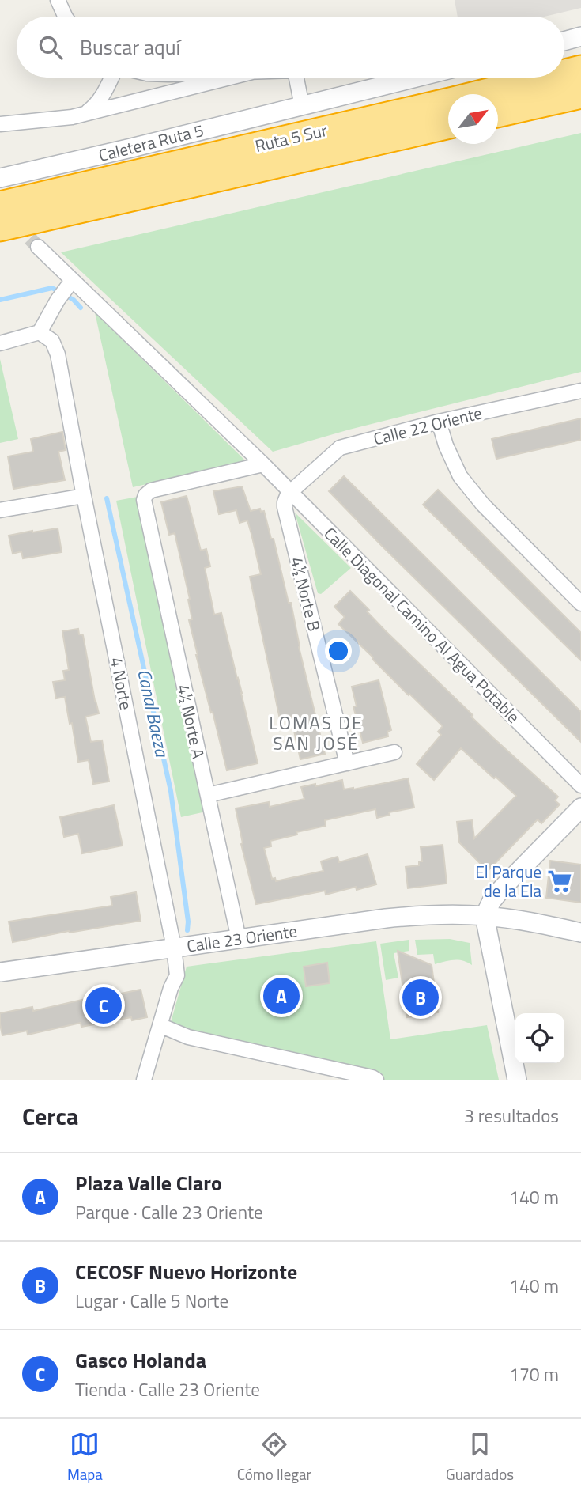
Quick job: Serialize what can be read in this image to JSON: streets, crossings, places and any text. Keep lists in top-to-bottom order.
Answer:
{
  "streets": {
    "highway": ["Ruta 5 Sur"],
    "street": [
      "Caletera Ruta 5",
      "Calle 22 Oriente",
      "4½ Norte B",
      "Calle Diagonal Camino Al Agua Potable",
      "4 Norte",
      "4½ Norte A",
      "Calle 23 Oriente"
    ]
  },
  "crossings": [
    ["Calle 22 Oriente", "4½ Norte B"],
    ["Calle 22 Oriente", "Calle Diagonal Camino Al Agua Potable"],
    ["4½ Norte B", "Calle Diagonal Camino Al Agua Potable"],
    ["Calle Diagonal Camino Al Agua Potable", "4½ Norte A"],
    ["4 Norte", "Calle 23 Oriente"],
    ["4½ Norte A", "Calle 23 Oriente"]
  ],
  "districts": ["LOMAS DE SAN JOSÉ"],
  "water": ["Canal Baeza"],
  "places": {
    "supermarket": ["El Parque de la Ela"]
  },
  "north": "top right",
  "page": {
    "search": "Buscar aquí",
    "pins": ["A", "B", "C"],
    "heading": ["Cerca", "3 resultados"],
    "list": [
      {
        "mark": "A",
        "name": "Plaza Valle Claro",
        "note": "Parque · Calle 23 Oriente",
        "value": "140 m"
      },
      {
        "mark": "B",
        "name": "CECOSF Nuevo Horizonte",
        "note": "Lugar · Calle 5 Norte",
        "value": "140 m"
      },
      {
        "mark": "C",
        "name": "Gasco Holanda",
        "note": "Tienda · Calle 23 Oriente",
        "value": "170 m"
      }
    ],
    "nav": ["Mapa", "Cómo llegar", "Guardados"]
  }
}
